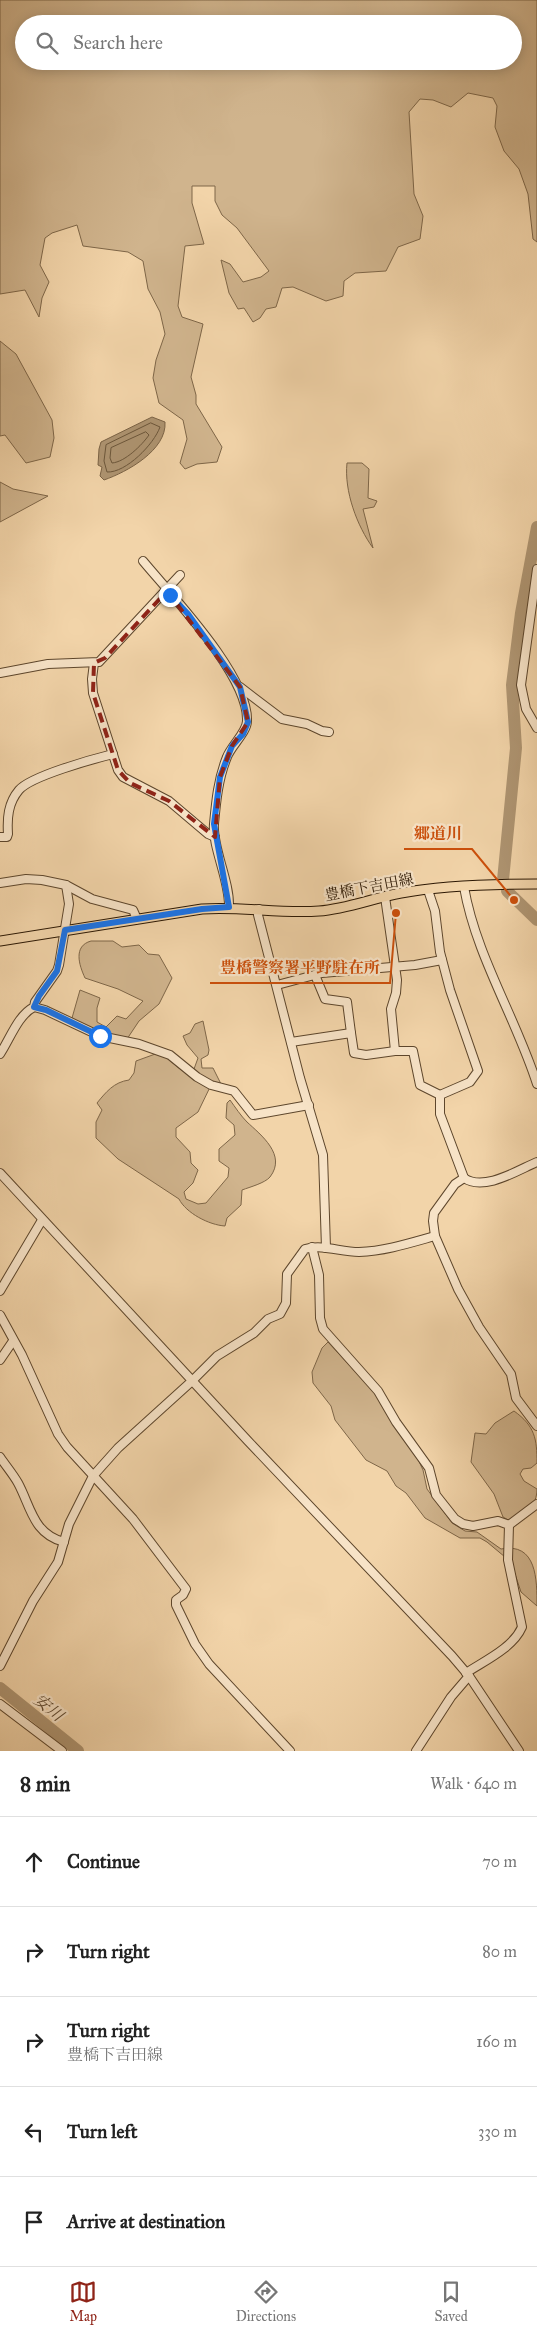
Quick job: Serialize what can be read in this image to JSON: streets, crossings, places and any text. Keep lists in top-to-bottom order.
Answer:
{
  "streets": {
    "main road": ["豊橋下吉田線"]
  },
  "water": ["安川"],
  "places": ["郷道川", "豊橋警察署平野駐在所"],
  "page": {
    "search": "Search here",
    "heading": ["8 min", "Walk · 640 m"],
    "list": [
      ["Continue", "70 m"],
      ["Turn right", "80 m"],
      ["Turn right", "豊橋下吉田線", "160 m"],
      ["Turn left", "330 m"],
      "Arrive at destination"
    ],
    "nav": ["Map", "Directions", "Saved"]
  }
}
